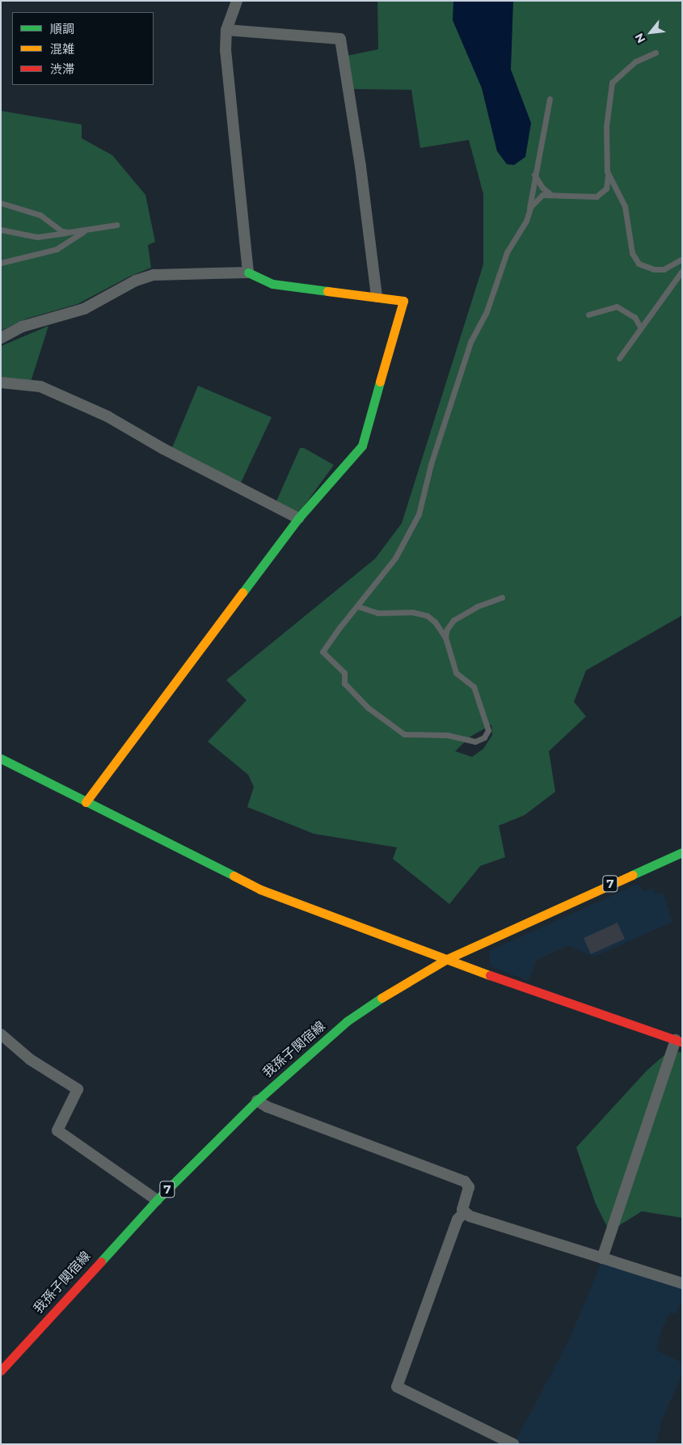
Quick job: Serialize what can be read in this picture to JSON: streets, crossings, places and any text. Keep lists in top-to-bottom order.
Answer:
{
  "streets": {
    "street": ["7", "我孫子関宿線"]
  },
  "legend": ["順調", "混雑", "渋滞"],
  "north": "bottom left"
}
